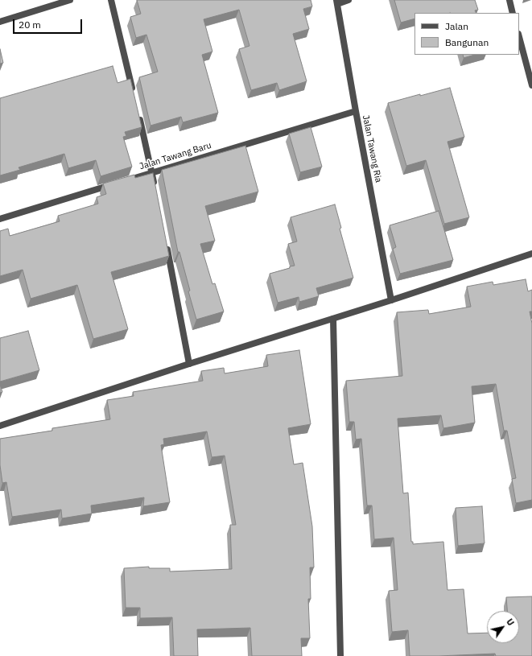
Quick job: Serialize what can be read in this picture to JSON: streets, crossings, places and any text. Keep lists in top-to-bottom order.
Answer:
{
  "streets": {
    "street": ["Jalan Tawang Ria", "Jalan Tawang Baru"]
  },
  "crossings": [
    ["Jalan Tawang Ria", "Jalan Tawang Baru"]
  ],
  "legend": ["Jalan", "Bangunan"],
  "scale_bar": "20 m",
  "north": "top right"
}
